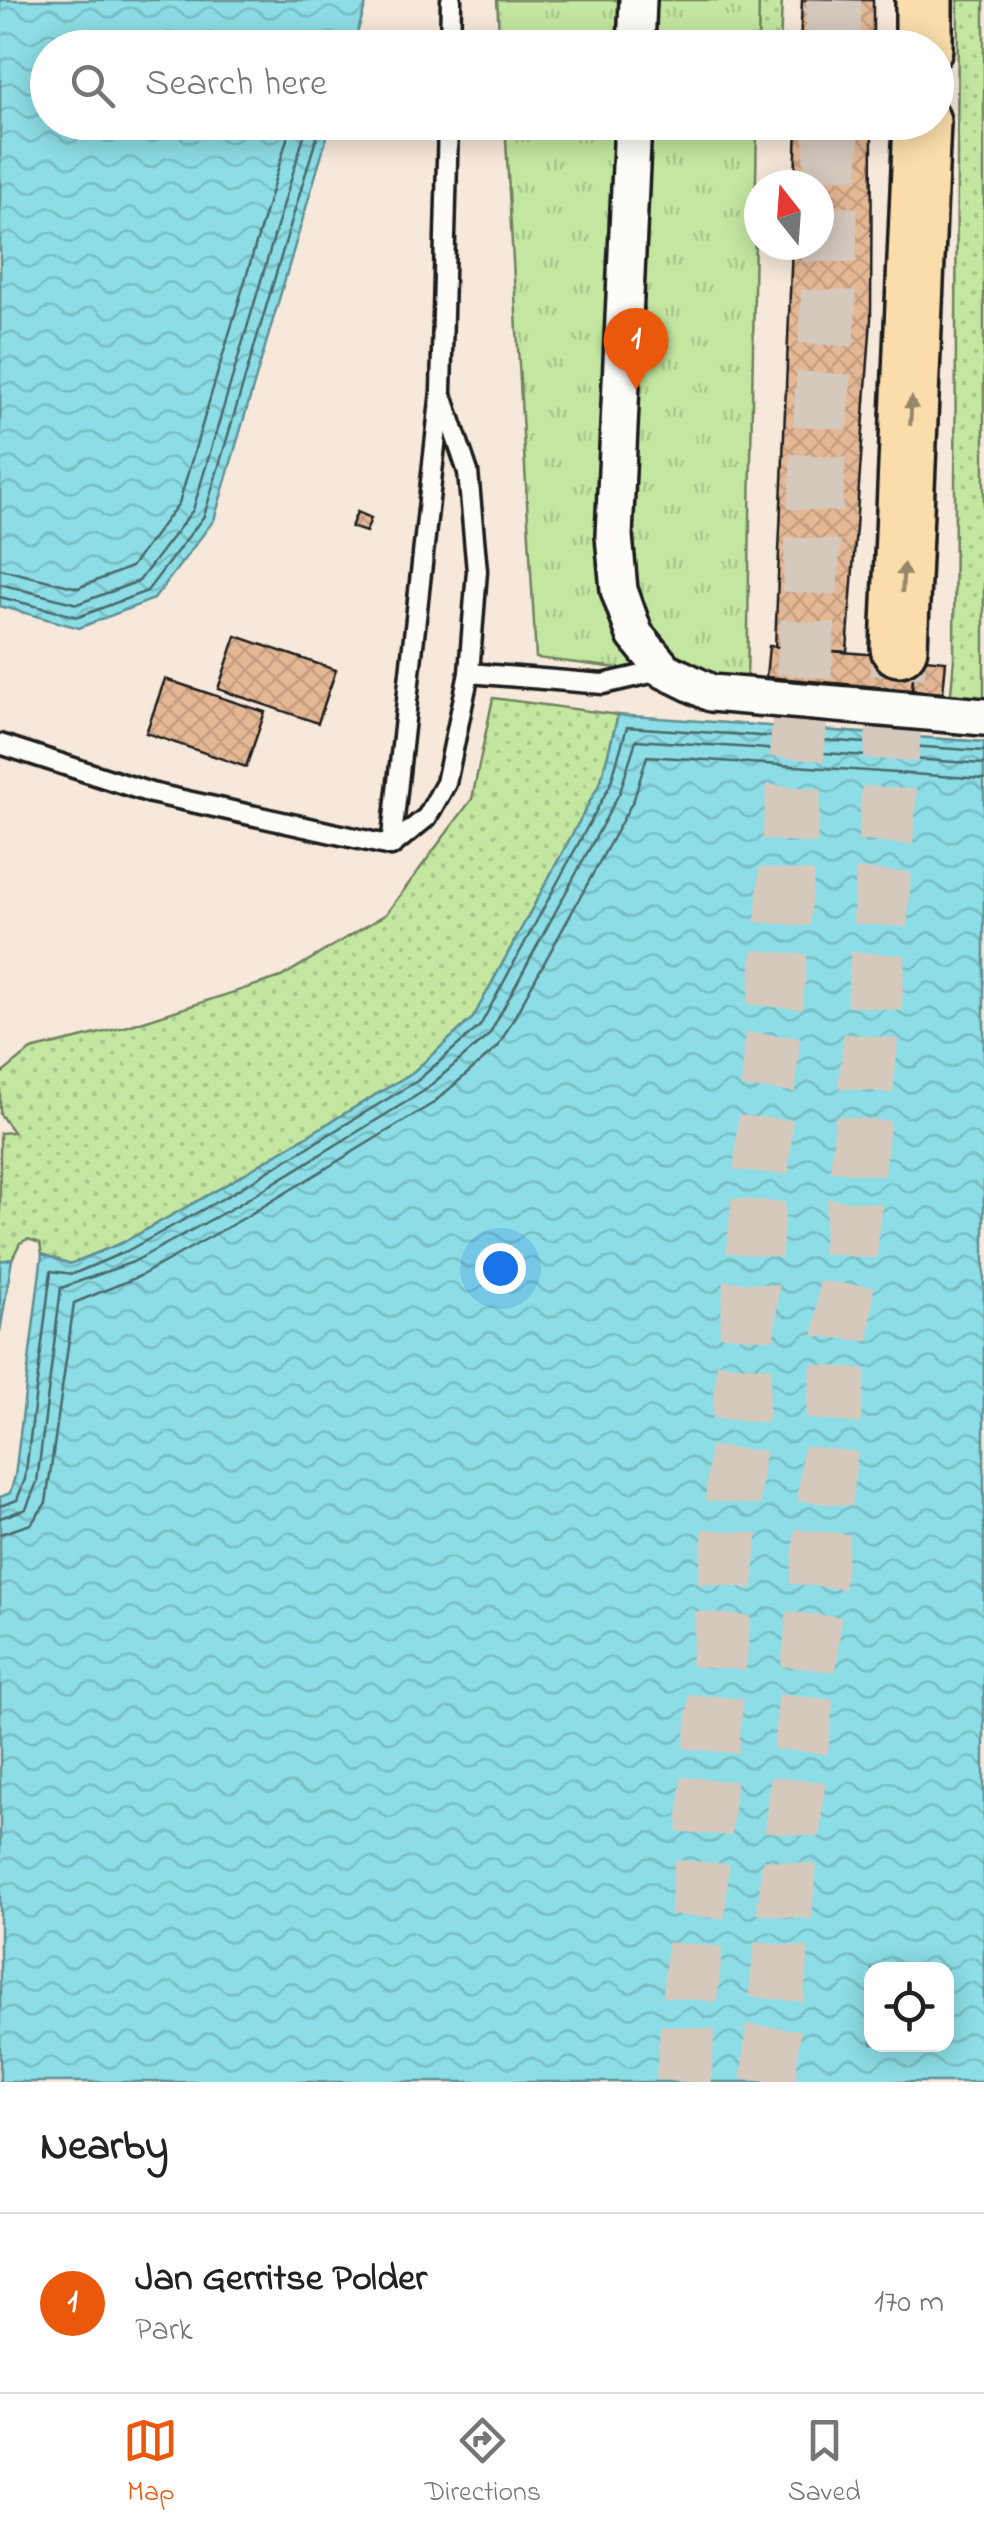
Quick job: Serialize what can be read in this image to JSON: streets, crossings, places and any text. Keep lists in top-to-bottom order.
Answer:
{
  "north": "top",
  "page": {
    "search": "Search here",
    "pins": "1",
    "heading": "Nearby",
    "list": [
      {
        "mark": "1",
        "name": "Jan Gerritse Polder",
        "note": "Park",
        "value": "170 m"
      }
    ],
    "nav": ["Map", "Directions", "Saved"]
  }
}
